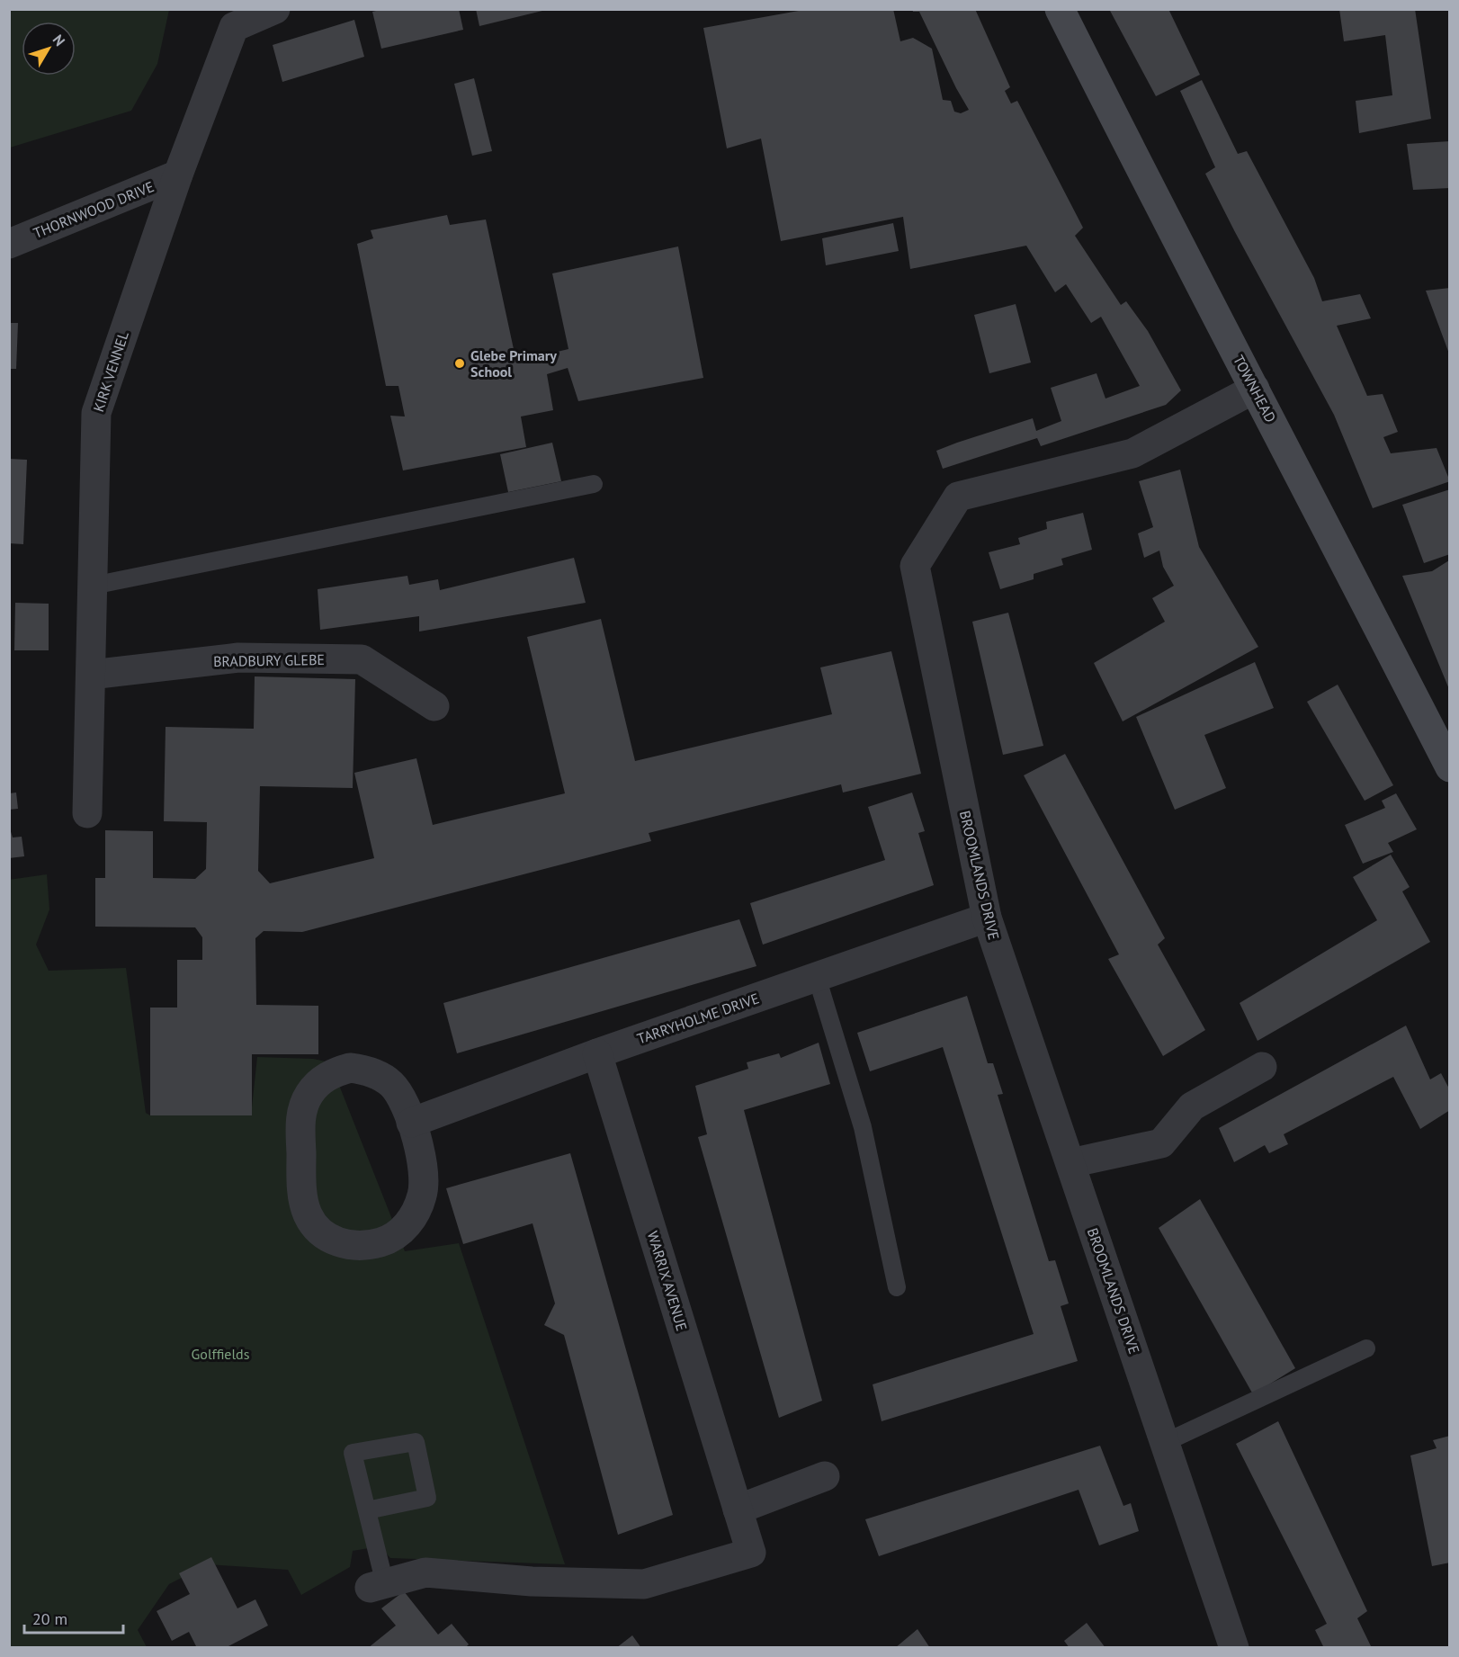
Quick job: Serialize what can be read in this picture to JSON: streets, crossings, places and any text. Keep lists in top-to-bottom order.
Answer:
{
  "streets": {
    "main road": ["TOWNHEAD"],
    "street": [
      "THORNWOOD DRIVE",
      "KIRK VENNEL",
      "BRADBURY GLEBE",
      "BROOMLANDS DRIVE",
      "TARRYHOLME DRIVE",
      "WARRIX AVENUE"
    ]
  },
  "crossings": [
    ["THORNWOOD DRIVE", "KIRK VENNEL"],
    ["KIRK VENNEL", "BRADBURY GLEBE"],
    ["TOWNHEAD", "BROOMLANDS DRIVE"],
    ["BROOMLANDS DRIVE", "TARRYHOLME DRIVE"],
    ["TARRYHOLME DRIVE", "WARRIX AVENUE"]
  ],
  "parks": ["Golffields"],
  "places": ["Glebe Primary School"],
  "scale_bar": "20 m",
  "north": "top right"
}
